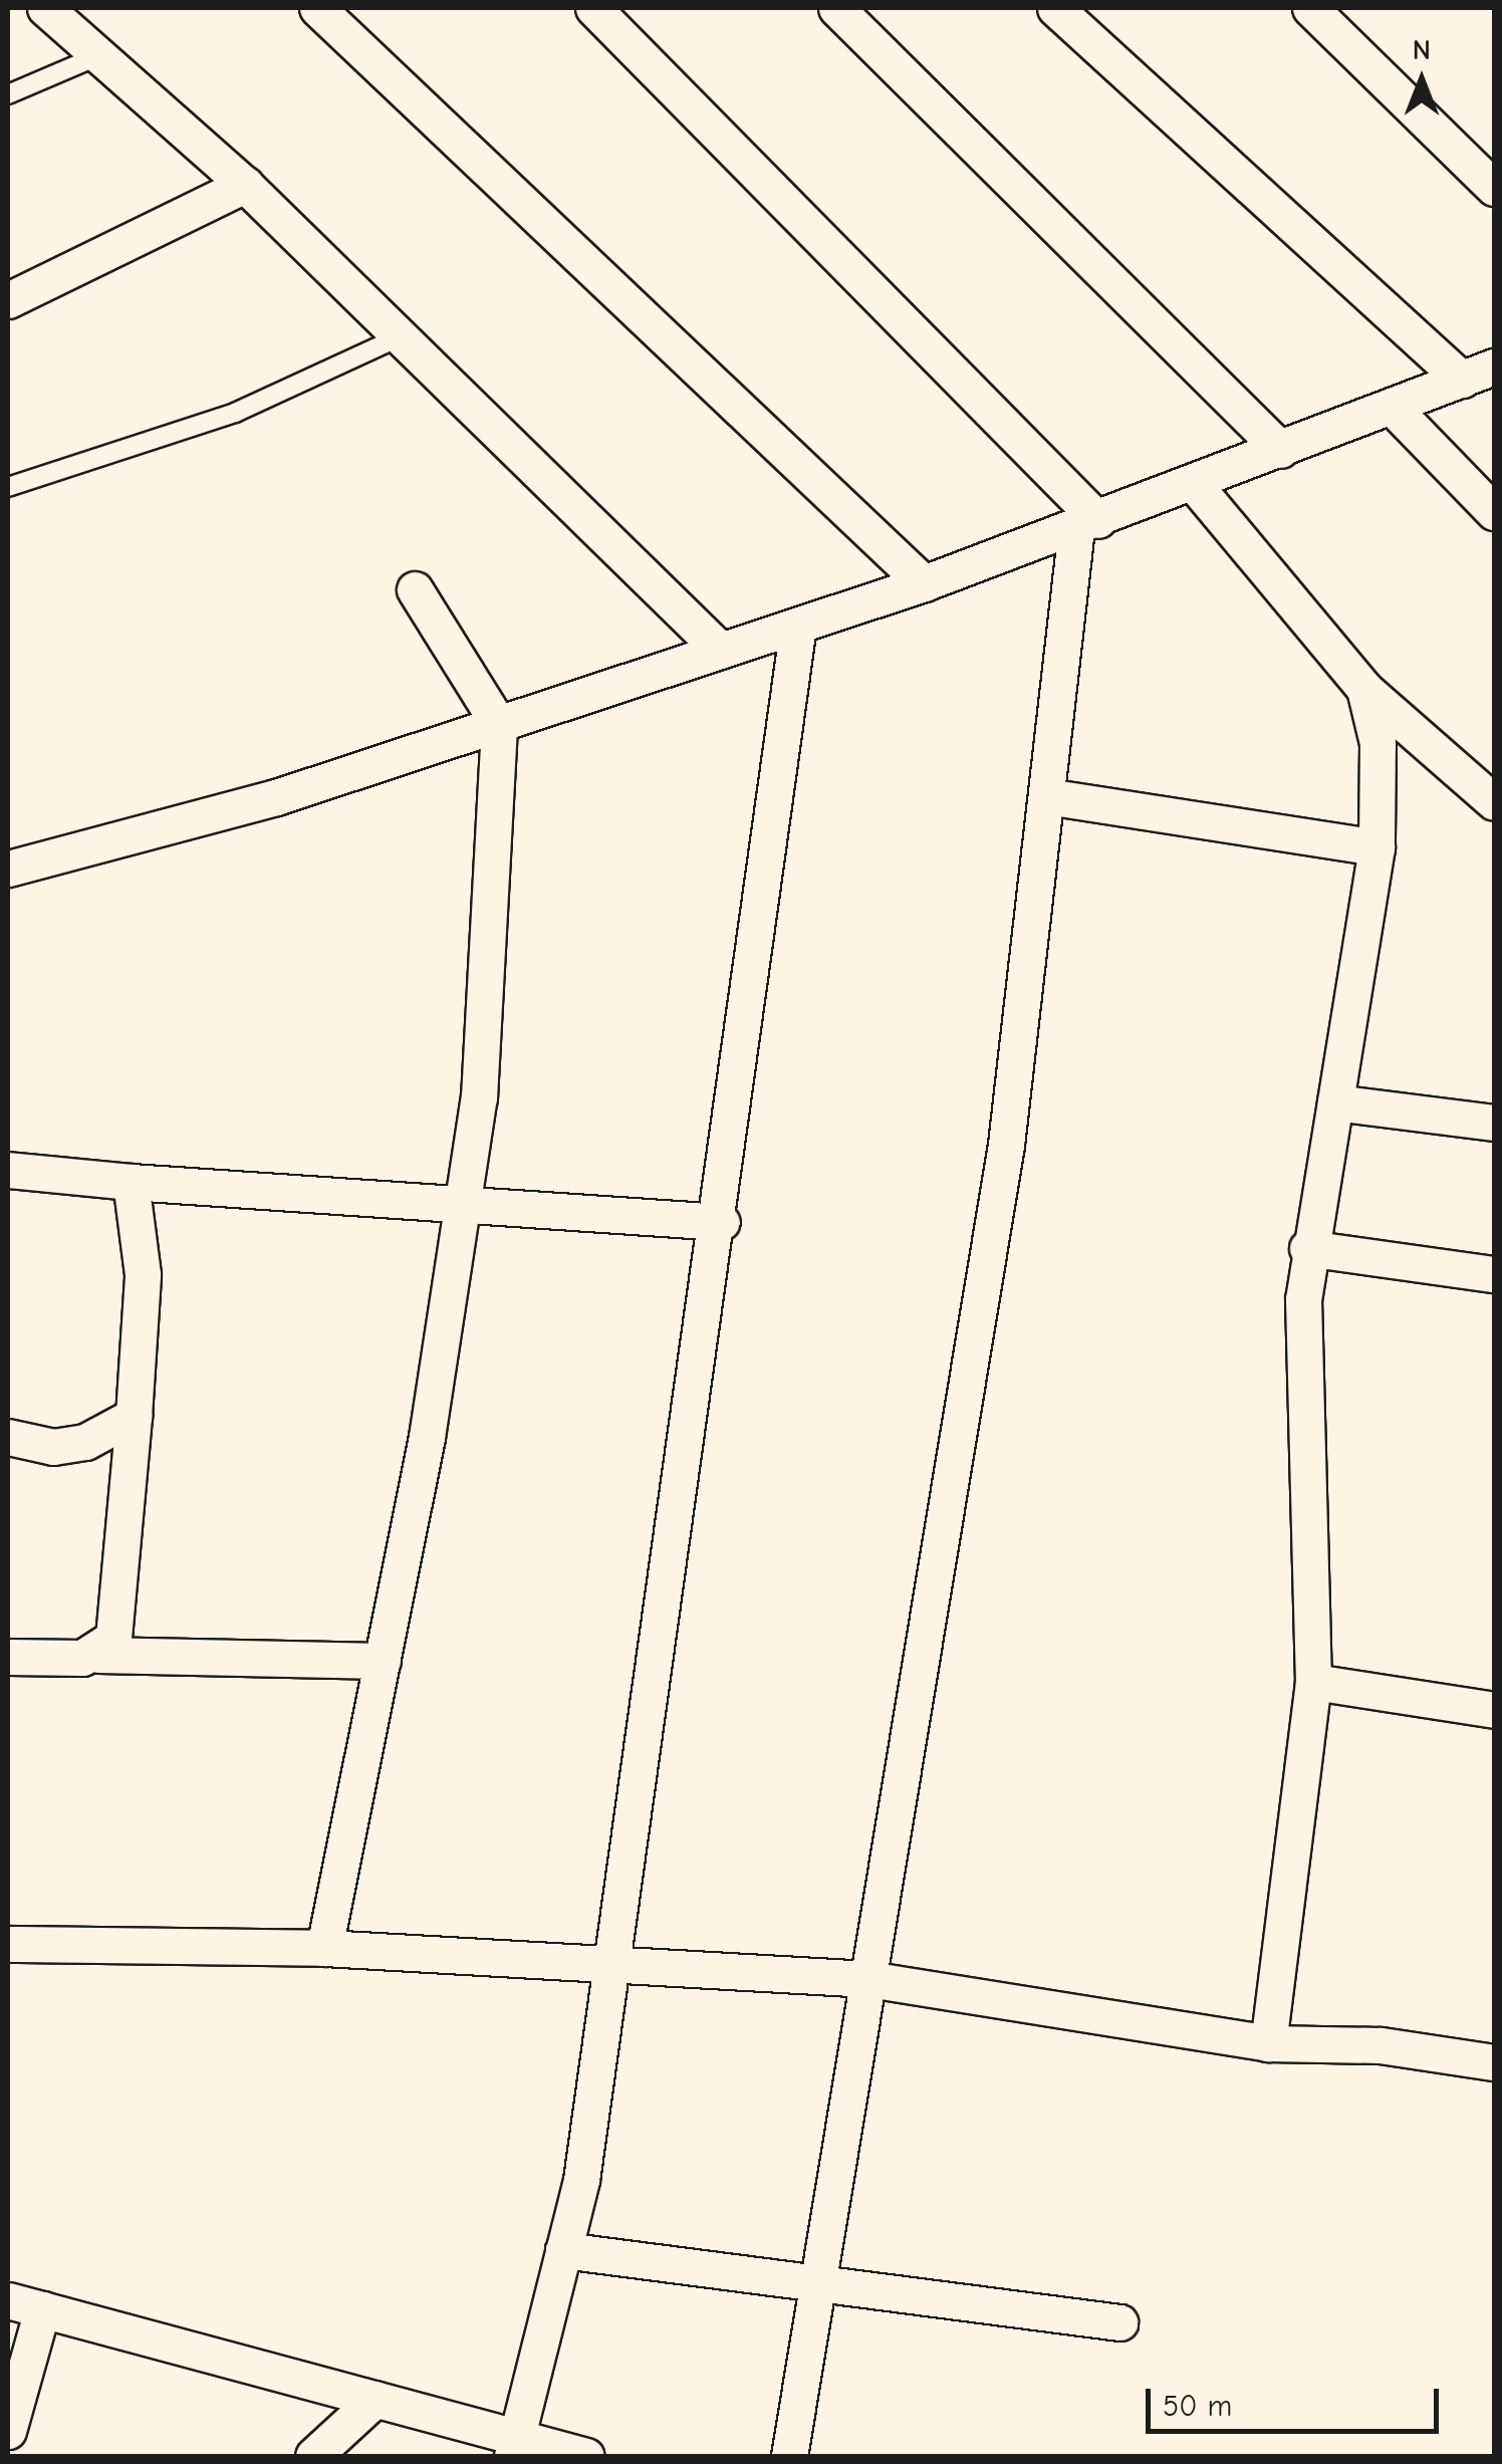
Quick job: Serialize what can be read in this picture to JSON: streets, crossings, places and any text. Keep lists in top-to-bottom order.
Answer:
{
  "scale_bar": "50 m",
  "north": "top"
}
